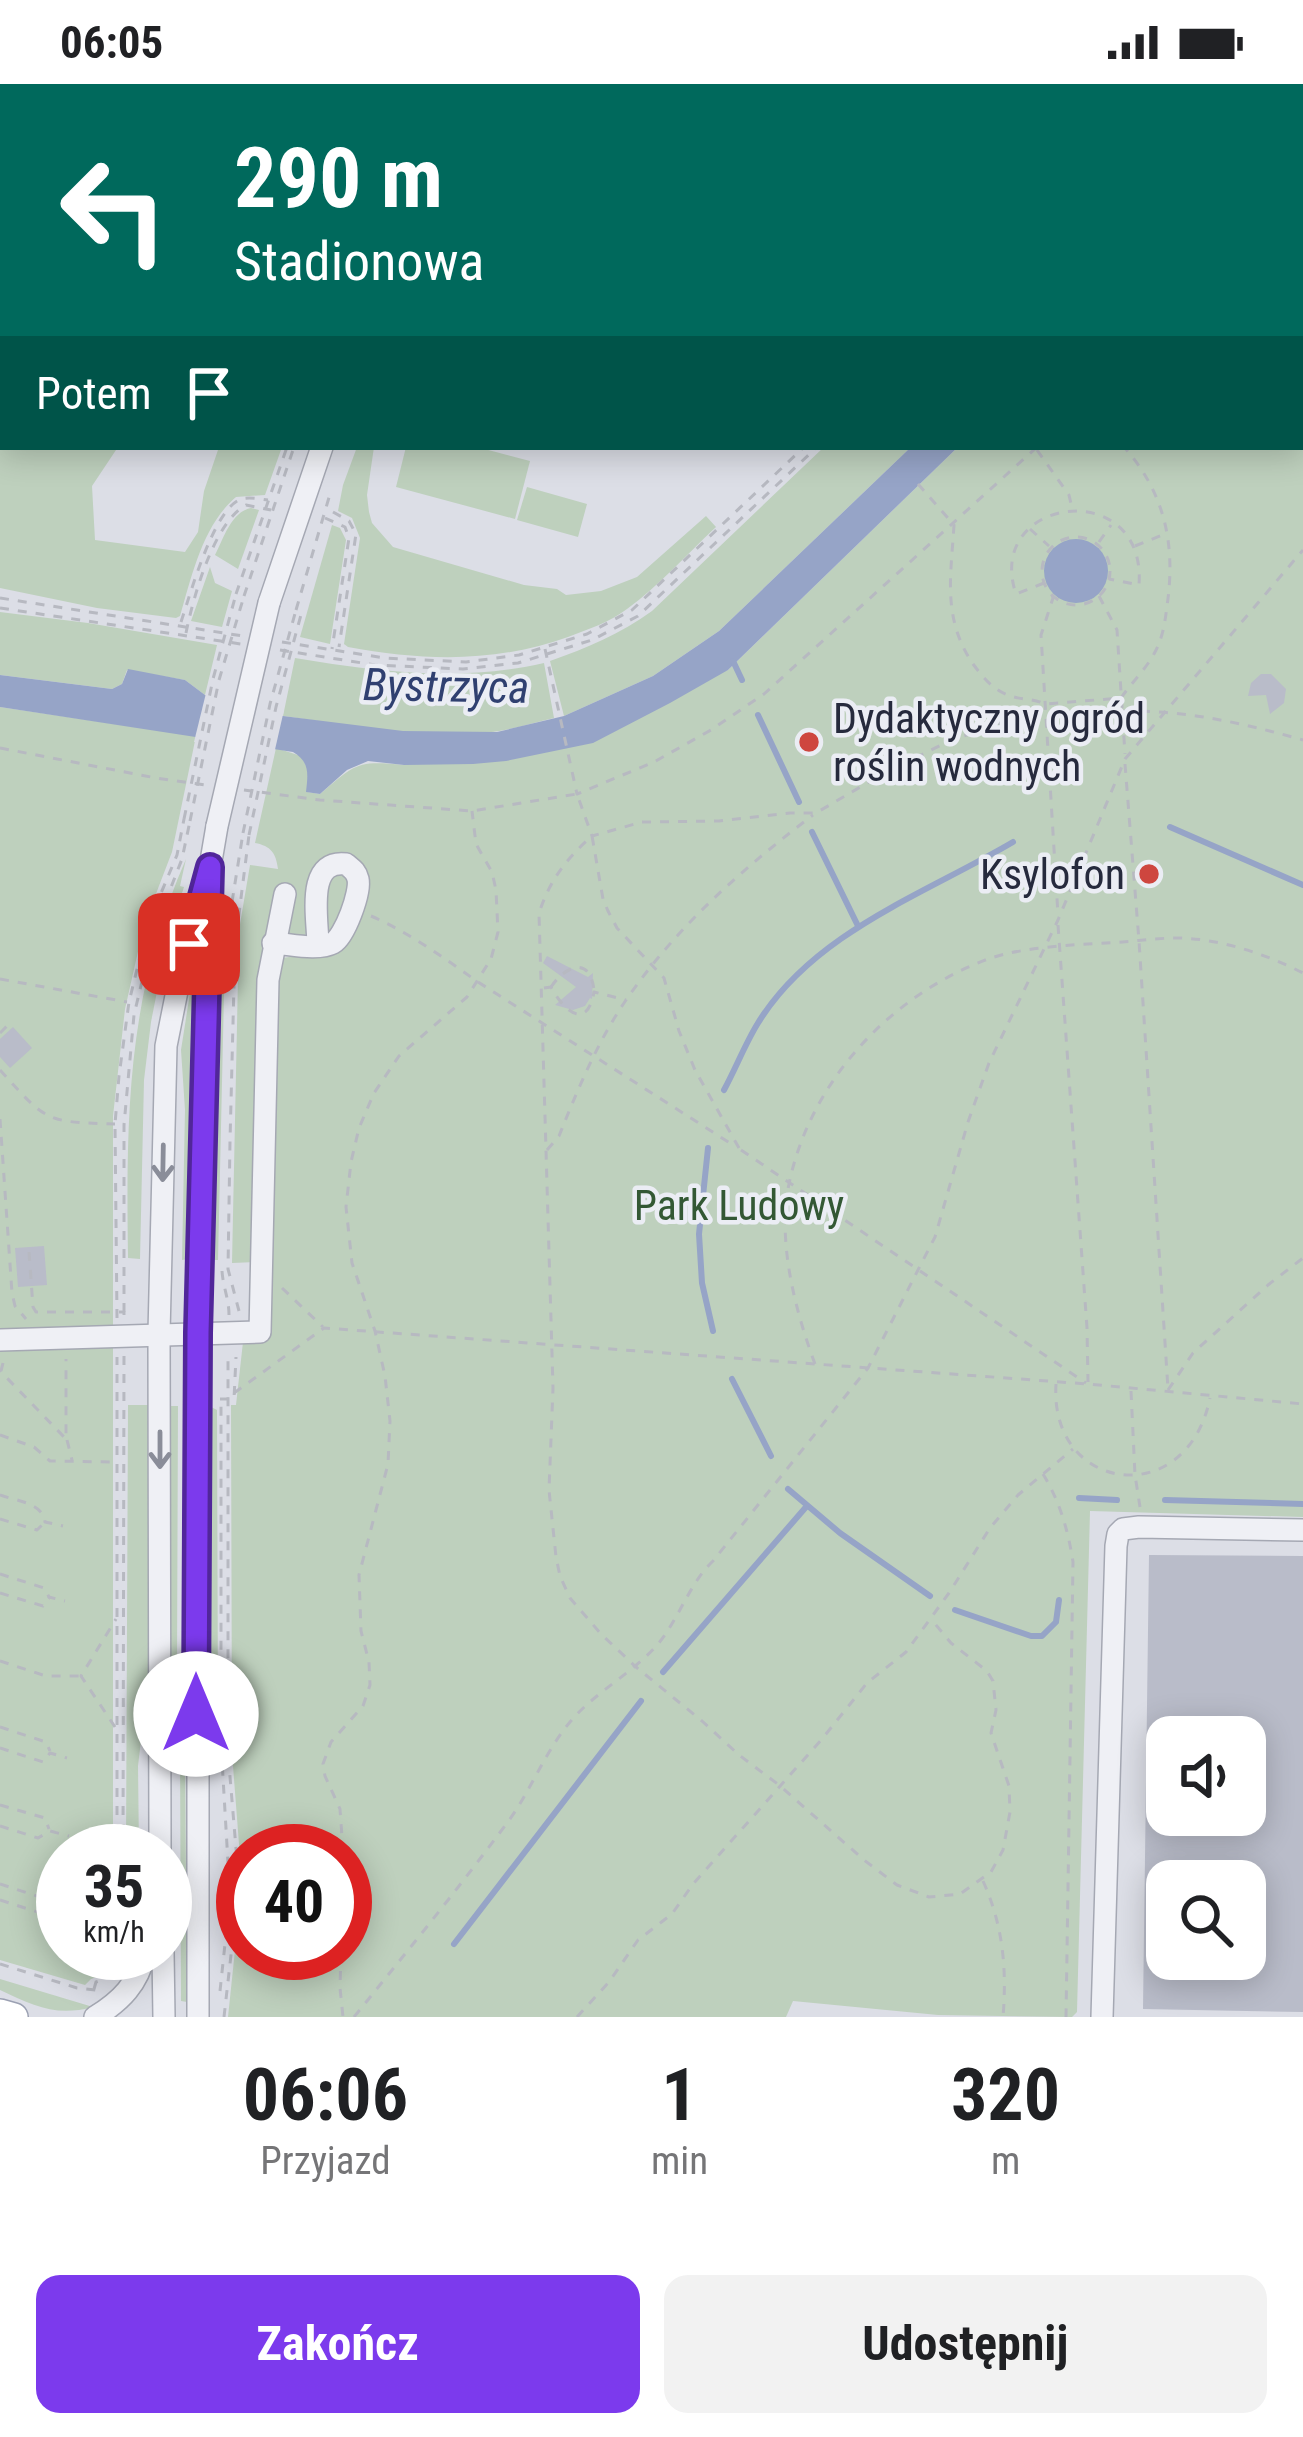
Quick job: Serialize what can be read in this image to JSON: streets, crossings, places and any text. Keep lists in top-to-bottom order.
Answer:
{
  "water": ["Bystrzyca"],
  "parks": ["Park Ludowy"],
  "places": ["Dydaktyczny ogród roślin wodnych", "Ksylofon"],
  "page": {
    "status": "06:05",
    "turn": ["290 m", "Stadionowa"],
    "then": "Potem",
    "speed": "35 km/h",
    "limit": "40",
    "eta": [
      "06:06",
      "Przyjazd",
      "1",
      "min",
      "320",
      "m"
    ],
    "buttons": ["Zakończ", "Udostępnij"]
  }
}
